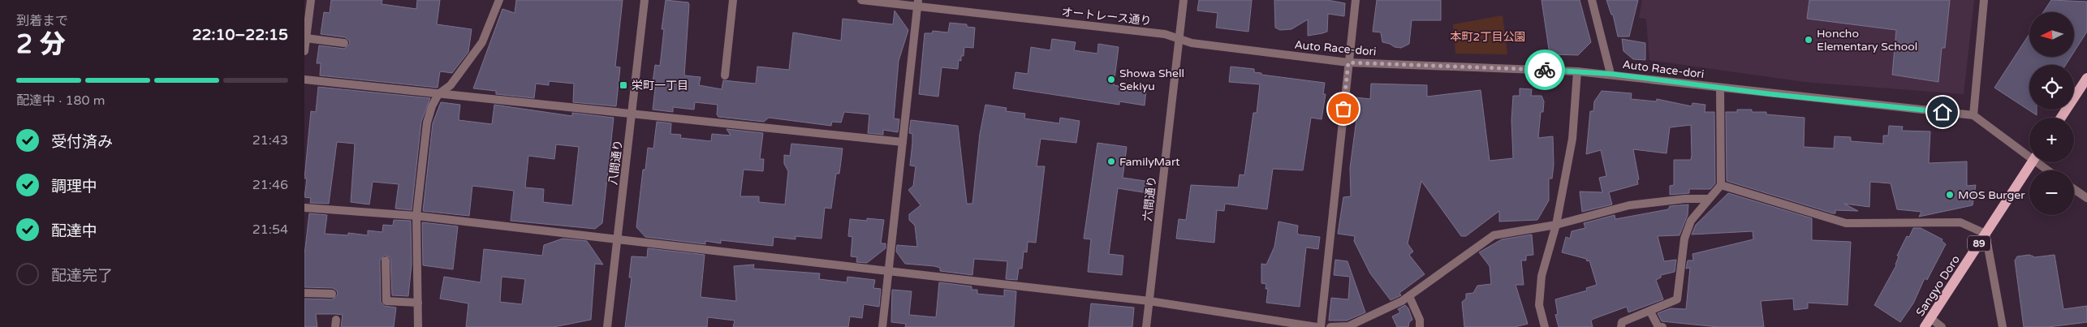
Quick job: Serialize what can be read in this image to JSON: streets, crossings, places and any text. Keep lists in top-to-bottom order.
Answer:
{
  "streets": {
    "main road": ["89", "Sangyo Doro"],
    "street": [
      "オートレース通り",
      "Auto Race-dori",
      "八間通り",
      "六間通り"
    ]
  },
  "crossings": [
    ["オートレース通り", "Auto Race-dori"],
    ["オートレース通り", "六間通り"],
    ["Auto Race-dori", "六間通り"]
  ],
  "parks": ["本町2丁目公園"],
  "places": {
    "other": [
      "Honcho Elementary School",
      "Showa Shell Sekiyu",
      "FamilyMart",
      "MOS Burger"
    ],
    "transit": ["栄町一丁目"]
  },
  "north": "left",
  "page": {
    "heading": ["2 分", "到着まで", "22:10–22:15"],
    "map_buttons": ["+", "−"],
    "bar": "配達中 · 180 m",
    "list": [
      ["受付済み", "21:43"],
      ["調理中", "21:46"],
      ["配達中", "21:54"],
      "配達完了"
    ]
  }
}
